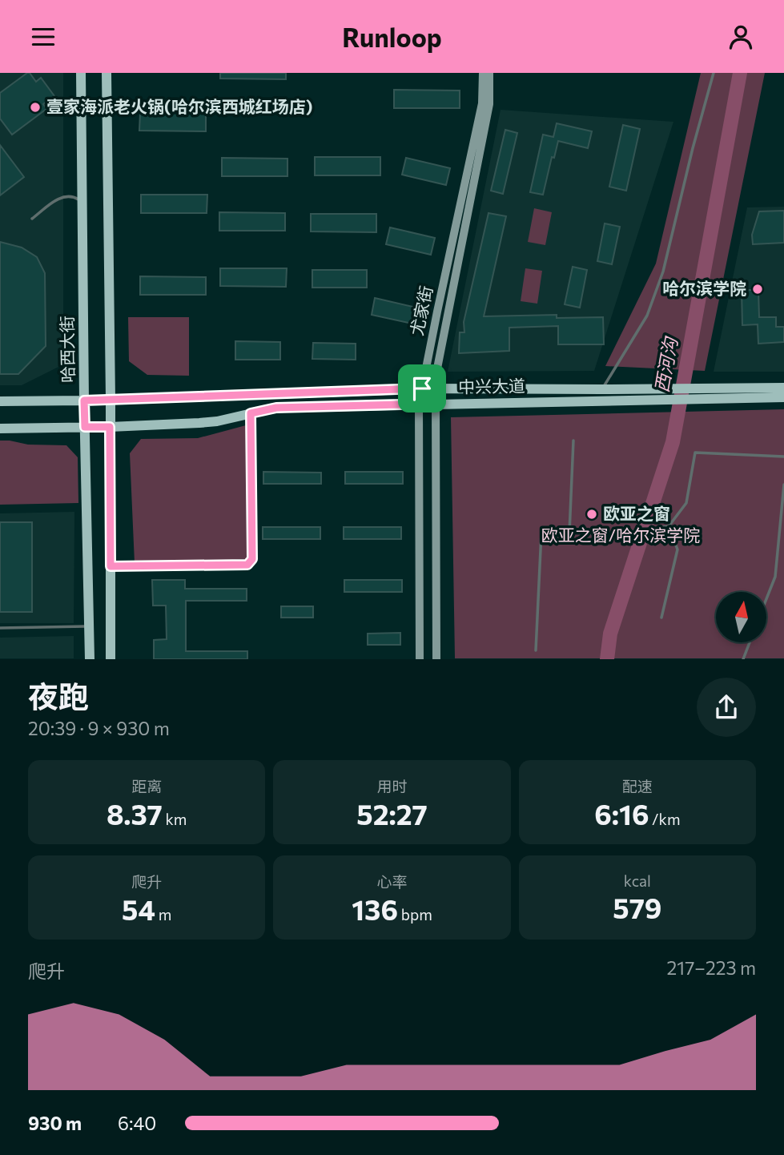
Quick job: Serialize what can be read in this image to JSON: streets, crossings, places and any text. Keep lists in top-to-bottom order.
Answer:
{
  "streets": {
    "main road": ["尤家街", "哈西大街", "中兴大道"]
  },
  "crossings": [
    ["尤家街", "中兴大道"],
    ["哈西大街", "中兴大道"]
  ],
  "water": ["西河沟"],
  "parks": ["欧亚之窗/哈尔滨学院"],
  "places": ["壹家海派老火锅(哈尔滨西城红场店)", "哈尔滨学院", "欧亚之窗"],
  "north": "top",
  "page": {
    "header": "Runloop",
    "heading": ["夜跑", "20:39 · 9 × 930 m"],
    "stats": [
      ["距离", "8.37 km"],
      ["用时", "52:27"],
      ["配速", "6:16 /km"],
      ["爬升", "54 m"],
      ["心率", "136 bpm"],
      ["kcal", "579"]
    ],
    "chart": ["爬升", "217–223 m"],
    "list": [
      {
        "name": "930 m",
        "note": "6:40"
      }
    ]
  }
}
